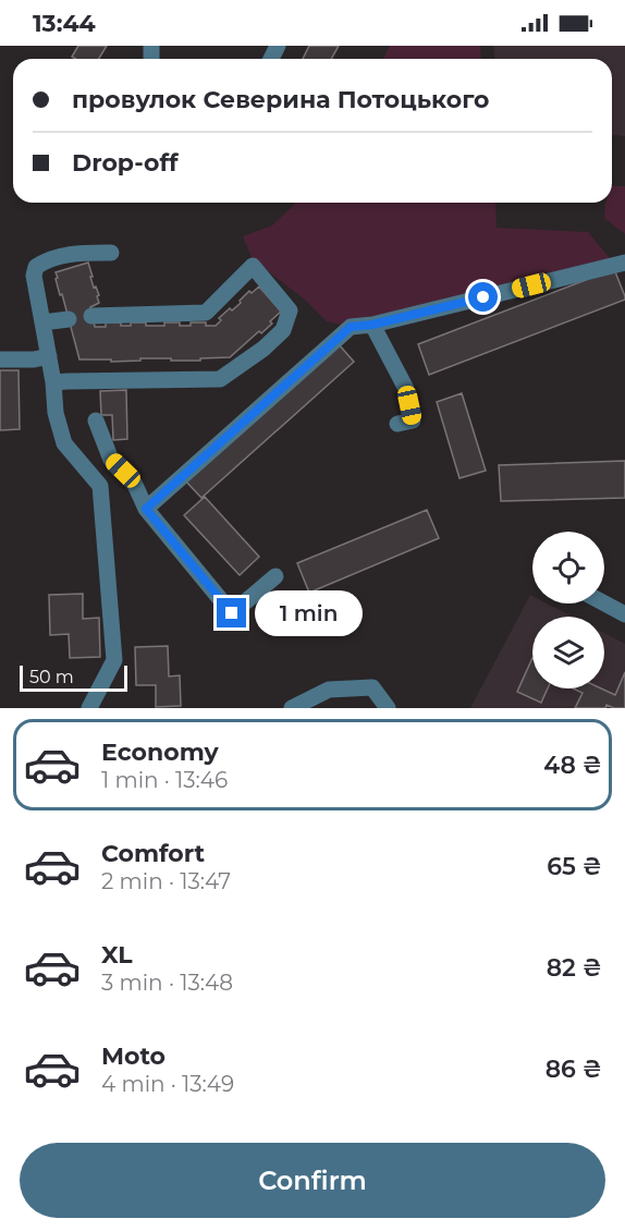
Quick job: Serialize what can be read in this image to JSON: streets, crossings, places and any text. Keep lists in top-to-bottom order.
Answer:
{
  "scale_bar": "50 m",
  "page": {
    "status": "13:44",
    "banner": ["провулок Северина Потоцького", "Drop-off"],
    "bubble": "1 min",
    "scale": "50 m",
    "list": [
      {
        "name": "Economy",
        "note": "1 min · 13:46",
        "value": "48 ₴"
      },
      {
        "name": "Comfort",
        "note": "2 min · 13:47",
        "value": "65 ₴"
      },
      {
        "name": "XL",
        "note": "3 min · 13:48",
        "value": "82 ₴"
      },
      {
        "name": "Moto",
        "note": "4 min · 13:49",
        "value": "86 ₴"
      }
    ],
    "buttons": "Confirm"
  }
}
